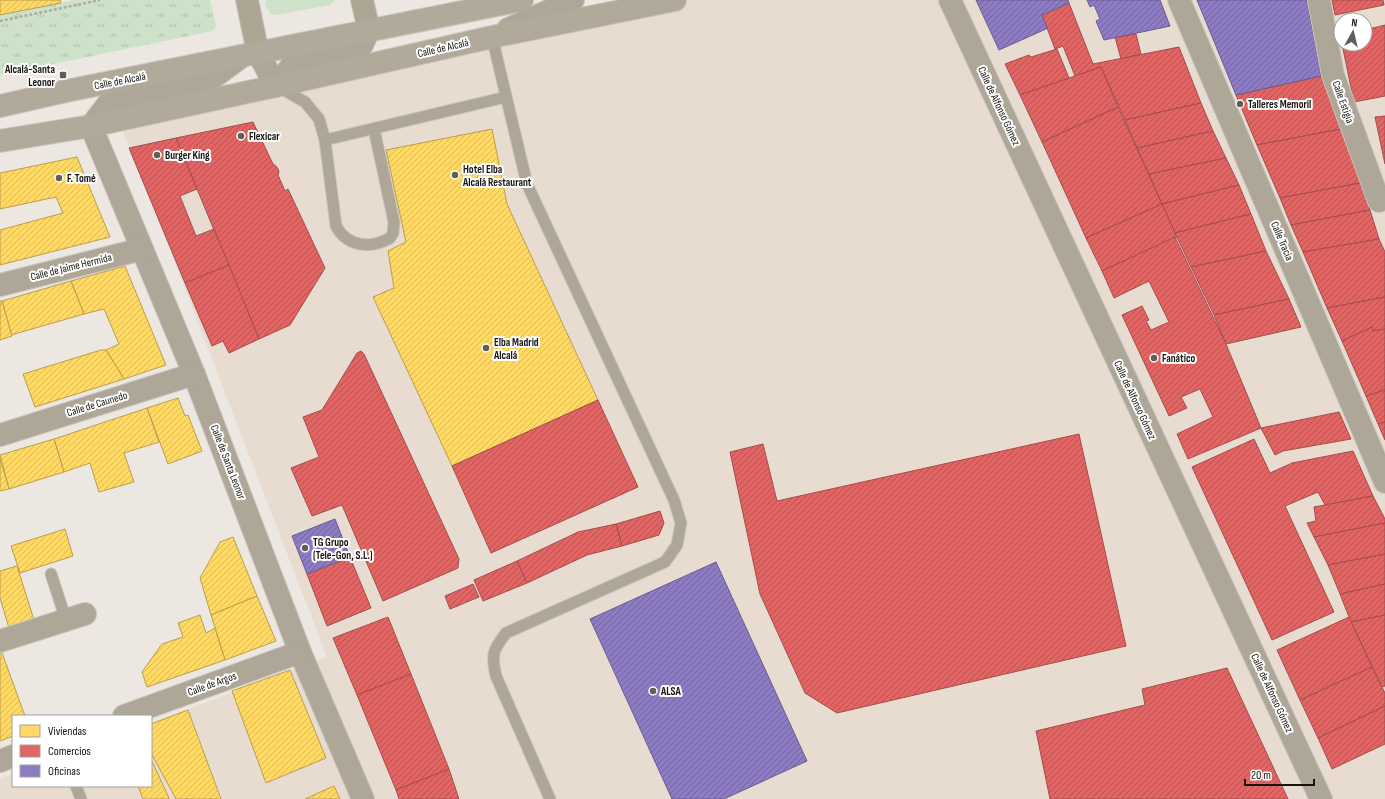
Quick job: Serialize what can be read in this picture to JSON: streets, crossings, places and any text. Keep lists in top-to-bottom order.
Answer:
{
  "streets": {
    "main road": ["Calle de Alcalá"],
    "street": [
      "Calle Estigia",
      "Calle de Alfonso Gómez",
      "Calle Tracia",
      "Calle de Jaime Hermida",
      "Calle de Caunedo",
      "Calle de Santa Leonor",
      "Calle de Argos"
    ]
  },
  "crossings": [
    ["Calle de Alcalá", "Calle de Santa Leonor"],
    ["Calle de Jaime Hermida", "Calle de Santa Leonor"],
    ["Calle de Caunedo", "Calle de Santa Leonor"],
    ["Calle de Santa Leonor", "Calle de Argos"]
  ],
  "places": {
    "transit": ["Alcalá-Santa Leonor"],
    "other": [
      "Talleres Memoril",
      "Flexicar",
      "Burger King",
      "Hotel Elba Alcalá Restaurant",
      "F. Tomé",
      "Elba Madrid Alcalá",
      "Fanático",
      "TG Grupo (Tele-Gon, S.L.)",
      "ALSA"
    ]
  },
  "legend": ["Viviendas", "Comercios", "Oficinas"],
  "scale_bar": "20 m",
  "north": "top"
}
